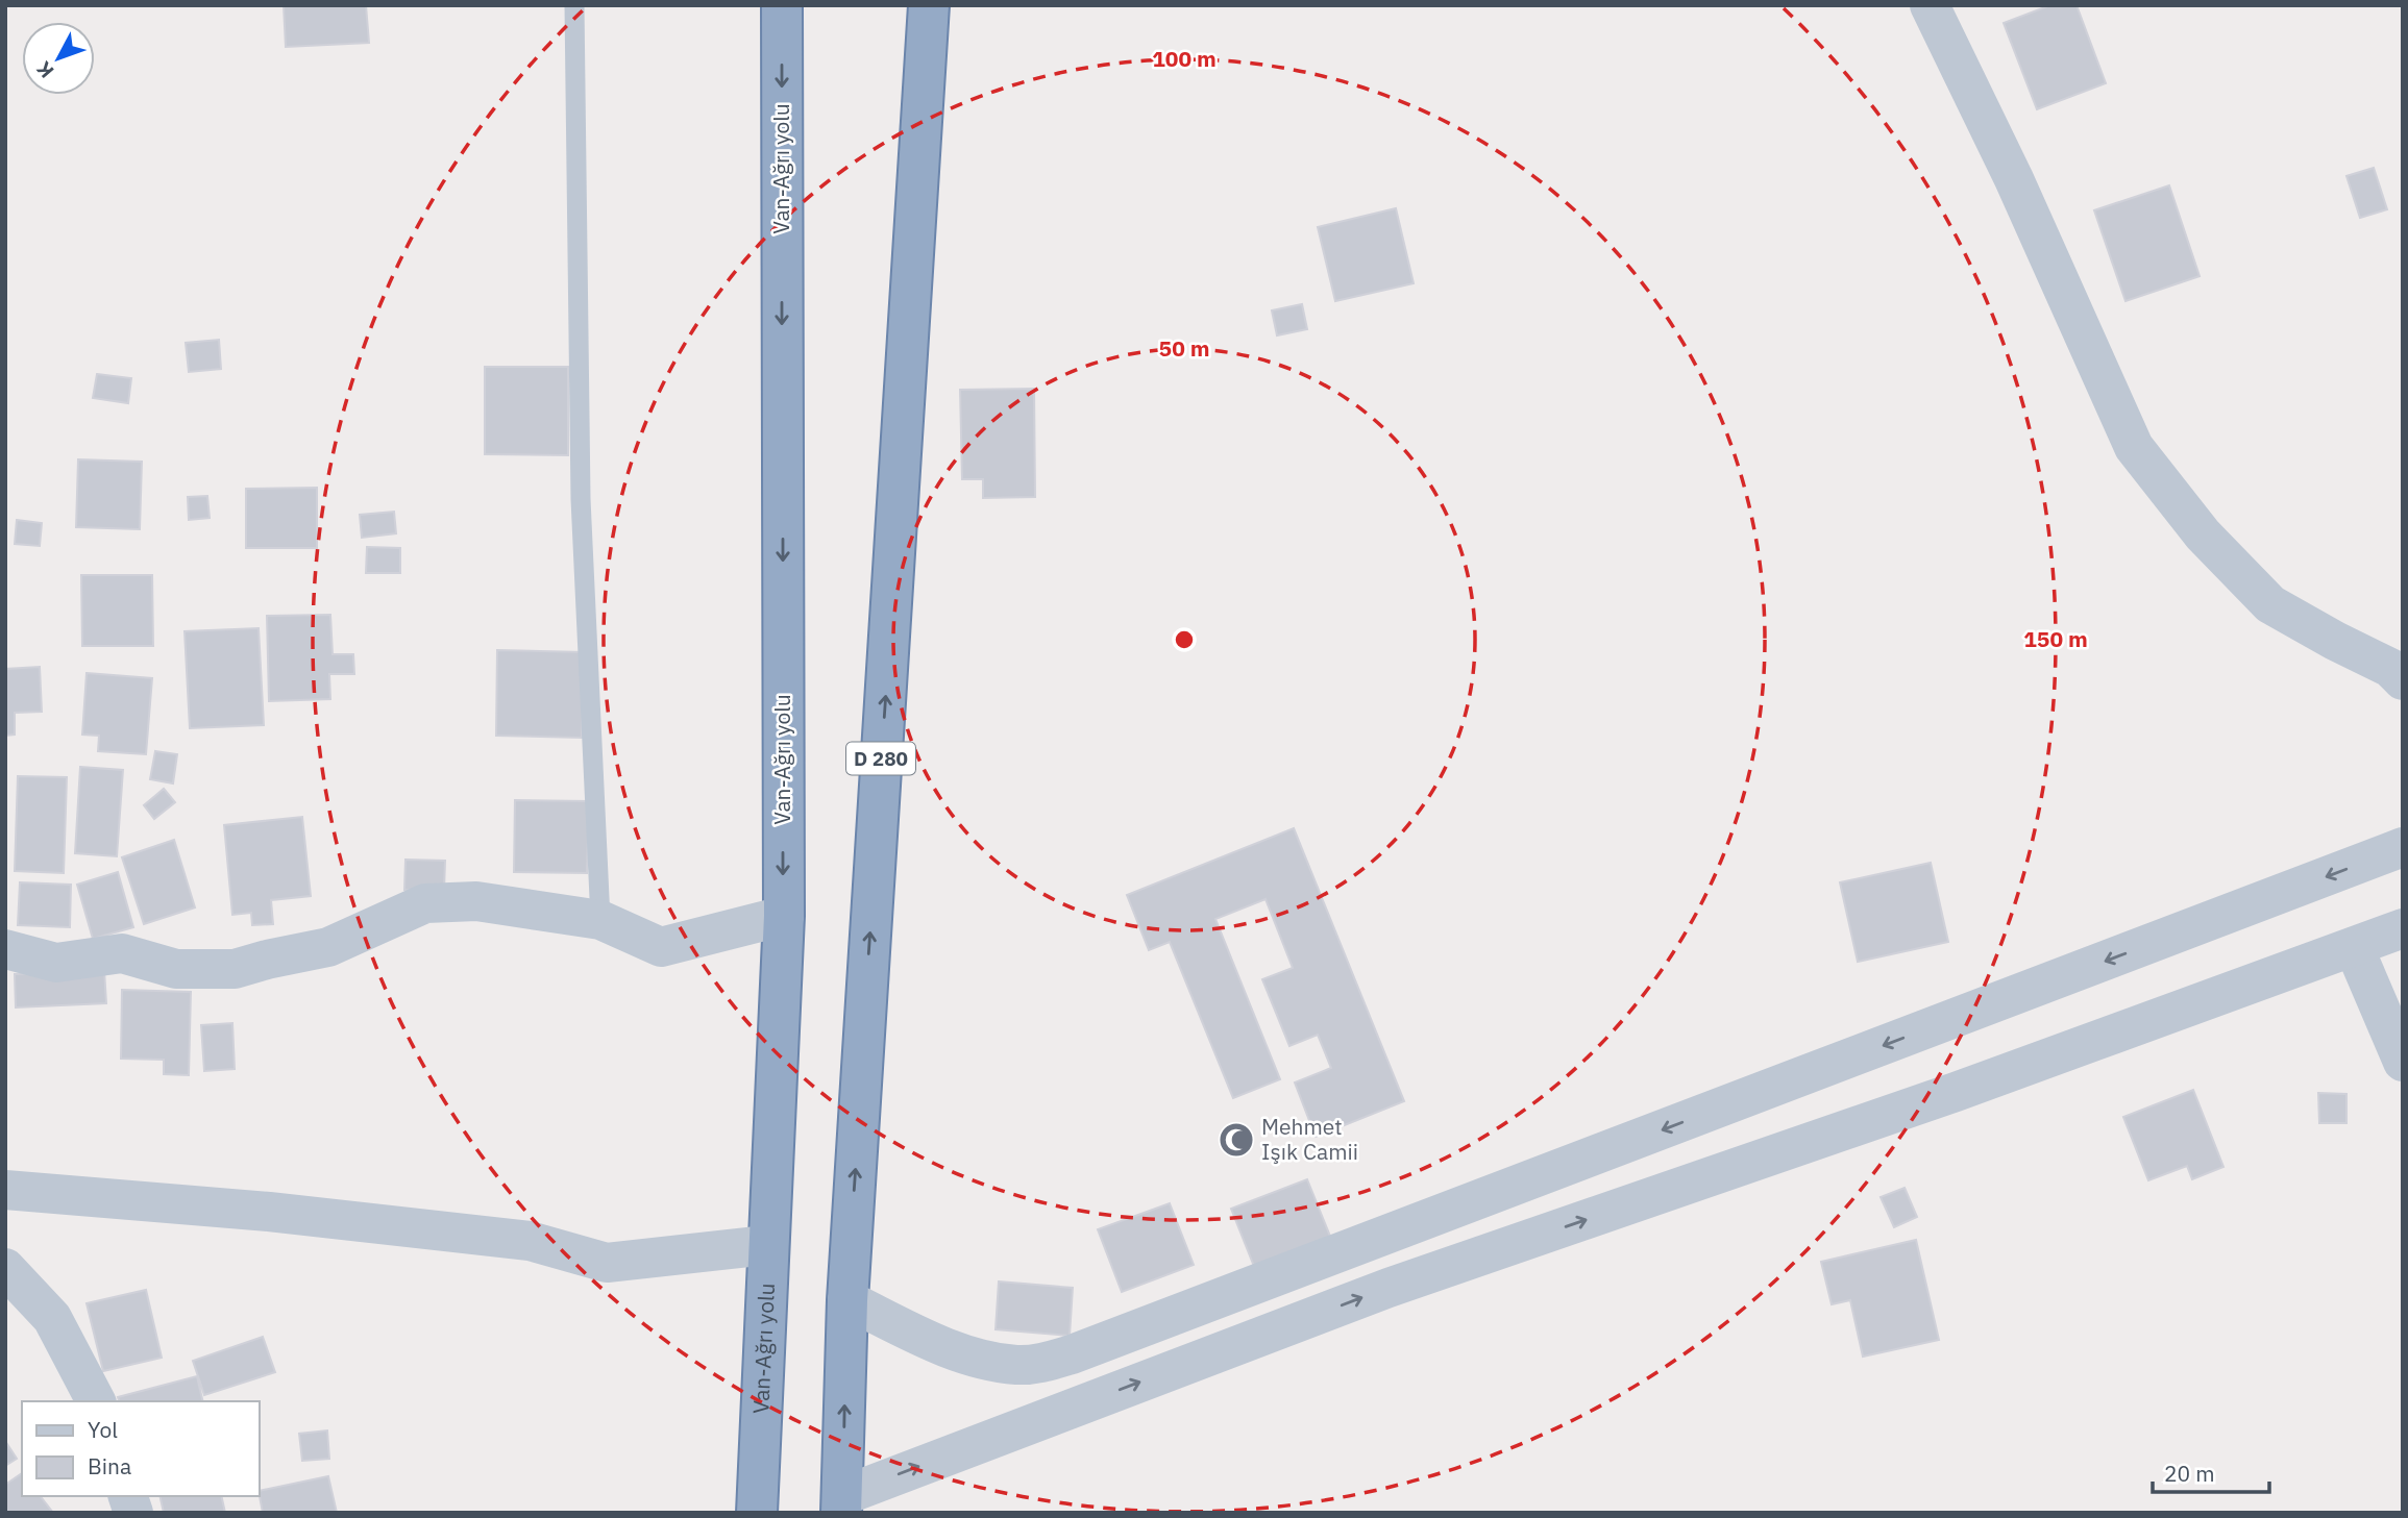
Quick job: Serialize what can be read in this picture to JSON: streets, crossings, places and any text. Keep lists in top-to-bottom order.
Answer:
{
  "streets": {
    "highway": ["Van-Ağrı yolu", "D 280"]
  },
  "places": {
    "mosque": ["Mehmet Işık Camii"]
  },
  "legend": ["Yol", "Bina"],
  "scale_bar": "20 m",
  "north": "bottom left",
  "rings": ["100 m", "50 m", "150 m"]
}
